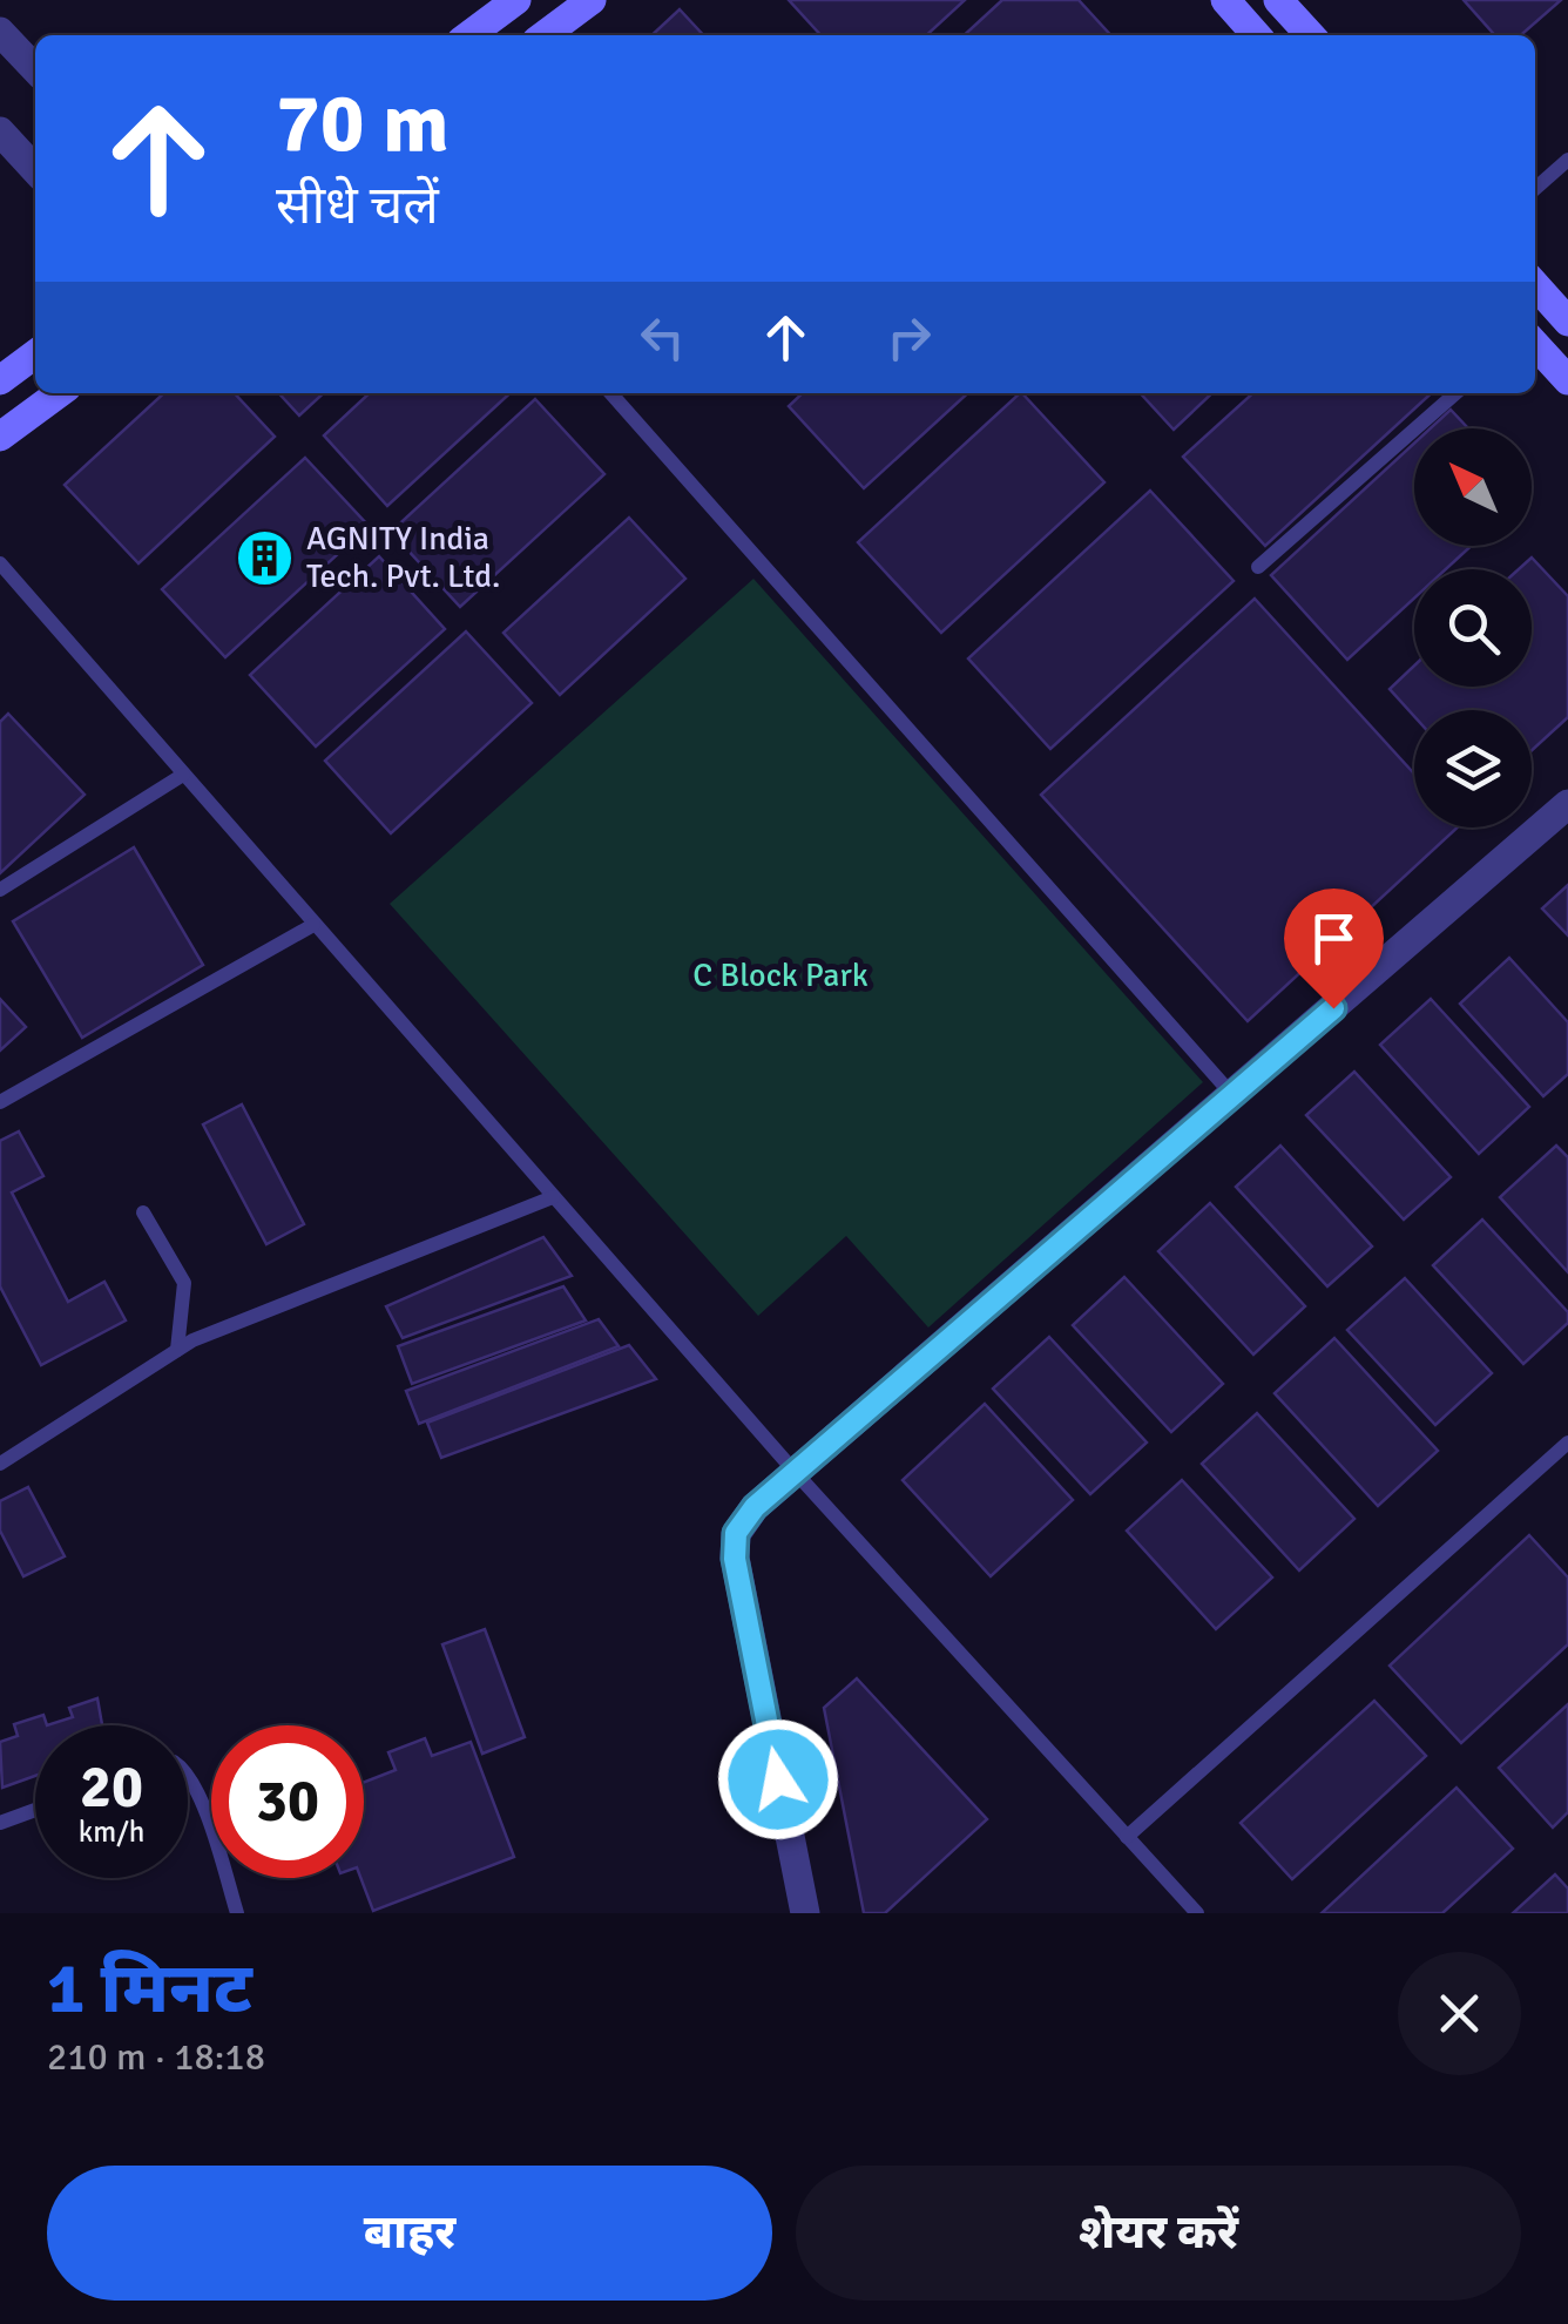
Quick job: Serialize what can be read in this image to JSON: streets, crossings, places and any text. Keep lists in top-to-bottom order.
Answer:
{
  "parks": ["C Block Park"],
  "places": {
    "building": ["AGNITY India Tech. Pvt. Ltd."]
  },
  "north": "top left",
  "page": {
    "turn": ["70 m", "सीधे चलें"],
    "speed": "20 km/h",
    "limit": "30",
    "heading": ["1 मिनट", "210 m · 18:18"],
    "buttons": ["बाहर", "शेयर करें"]
  }
}
